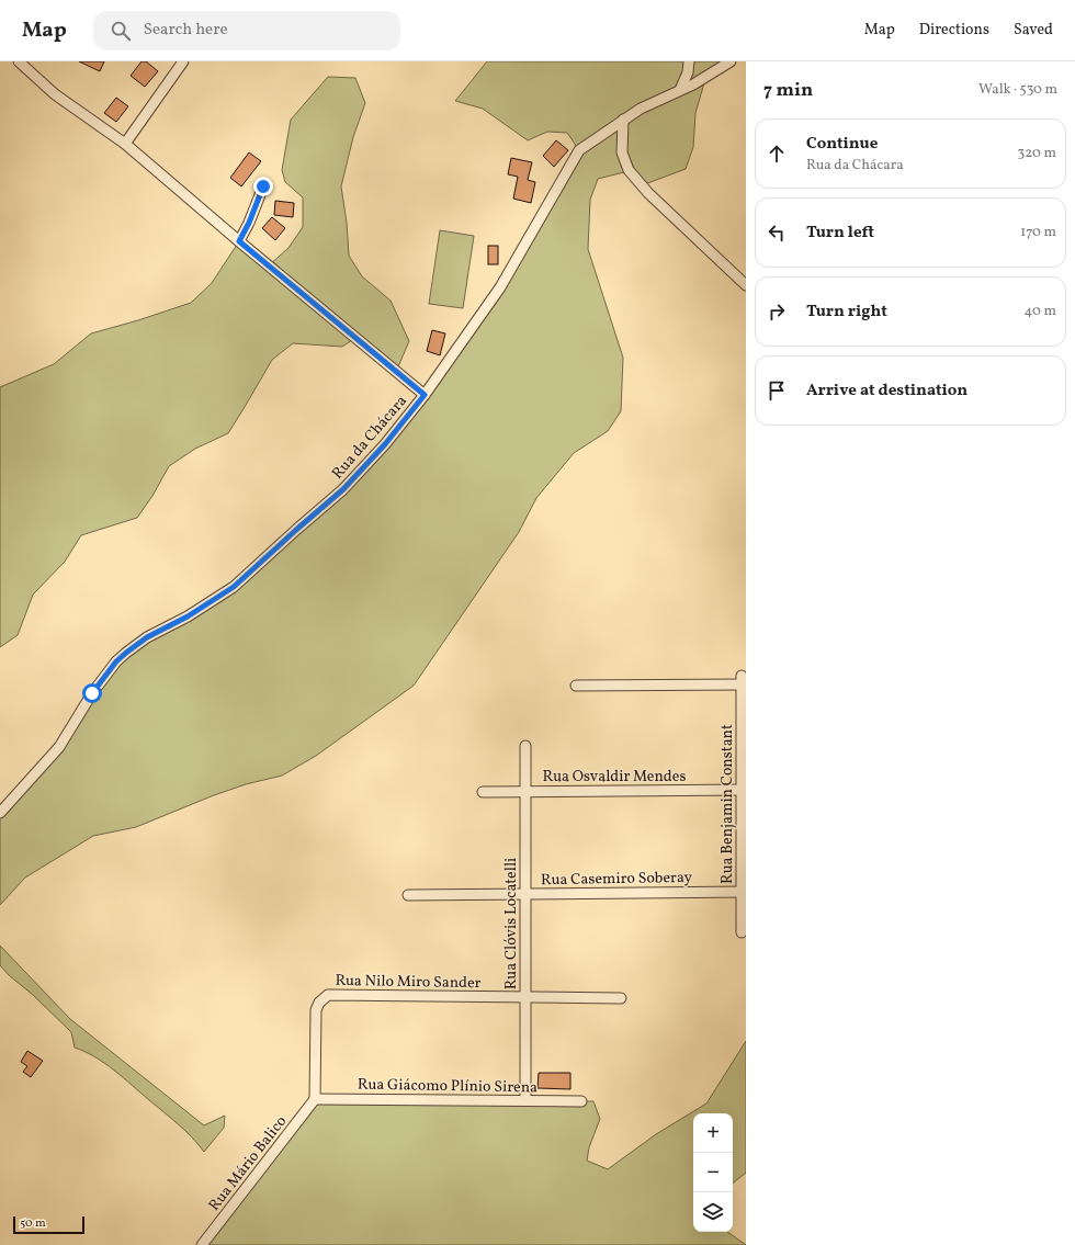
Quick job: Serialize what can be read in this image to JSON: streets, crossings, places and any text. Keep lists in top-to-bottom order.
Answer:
{
  "streets": {
    "street": [
      "Rua da Chácara",
      "Rua Osvaldir Mendes",
      "Rua Benjamin Constant",
      "Rua Casemiro Soberay",
      "Rua Clóvis Locatelli",
      "Rua Nilo Miro Sander",
      "Rua Giácomo Plínio Sirena",
      "Rua Mário Balico"
    ]
  },
  "crossings": [
    ["Rua Osvaldir Mendes", "Rua Benjamin Constant"],
    ["Rua Osvaldir Mendes", "Rua Clóvis Locatelli"],
    ["Rua Benjamin Constant", "Rua Casemiro Soberay"],
    ["Rua Casemiro Soberay", "Rua Clóvis Locatelli"],
    ["Rua Clóvis Locatelli", "Rua Nilo Miro Sander"],
    ["Rua Clóvis Locatelli", "Rua Giácomo Plínio Sirena"],
    ["Rua Nilo Miro Sander", "Rua Giácomo Plínio Sirena"],
    ["Rua Nilo Miro Sander", "Rua Mário Balico"],
    ["Rua Giácomo Plínio Sirena", "Rua Mário Balico"]
  ],
  "scale_bar": "50 m",
  "page": {
    "header": "Map",
    "search": "Search here",
    "nav": ["Map", "Directions", "Saved"],
    "heading": ["7 min", "Walk · 530 m"],
    "list": [
      ["Continue", "Rua da Chácara", "320 m"],
      ["Turn left", "170 m"],
      ["Turn right", "40 m"],
      "Arrive at destination"
    ],
    "map_buttons": ["+", "−"],
    "scale": "50 m"
  }
}
